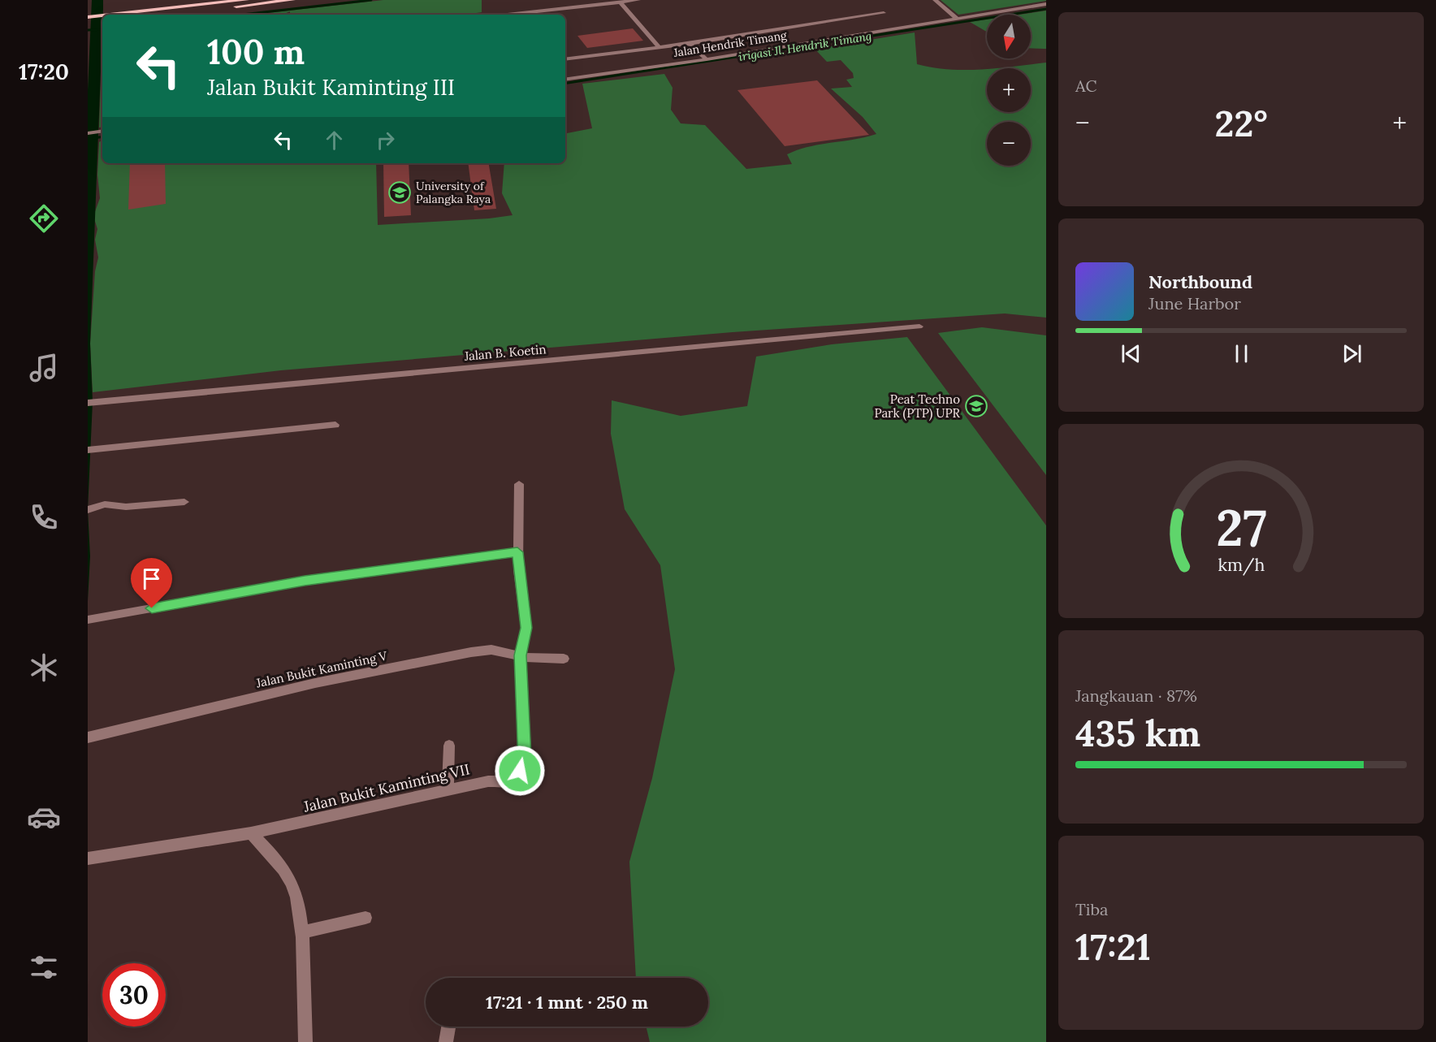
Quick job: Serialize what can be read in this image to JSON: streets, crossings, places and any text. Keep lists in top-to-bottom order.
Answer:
{
  "streets": {
    "street": [
      "Jalan Hendrik Timang",
      "Jalan B. Koetin",
      "Jalan Bukit Kaminting V",
      "Jalan Bukit Kaminting VII"
    ]
  },
  "crossings": [
    ["Jalan Bukit Kaminting V", "Jalan Bukit Kaminting VII"]
  ],
  "water": ["irigasi Jl. Hendrik Timang"],
  "places": {
    "school or university": ["University of Palangka Raya", "Peat Techno Park (PTP) UPR"]
  },
  "north": "bottom",
  "page": {
    "tabs": "17:20",
    "tile": [
      "AC",
      ["Jangkauan · 87%", "435 km"],
      ["Tiba", "17:21"]
    ],
    "map_buttons": ["+", "−"],
    "turn": ["100 m", "Jalan Bukit Kaminting III"],
    "heat": ["−", "22°", "+"],
    "song": ["Northbound", "June Harbor"],
    "limit": "30",
    "trip": "17:21 · 1 mnt · 250 m",
    "gauge": ["27", "km/h"]
  }
}
